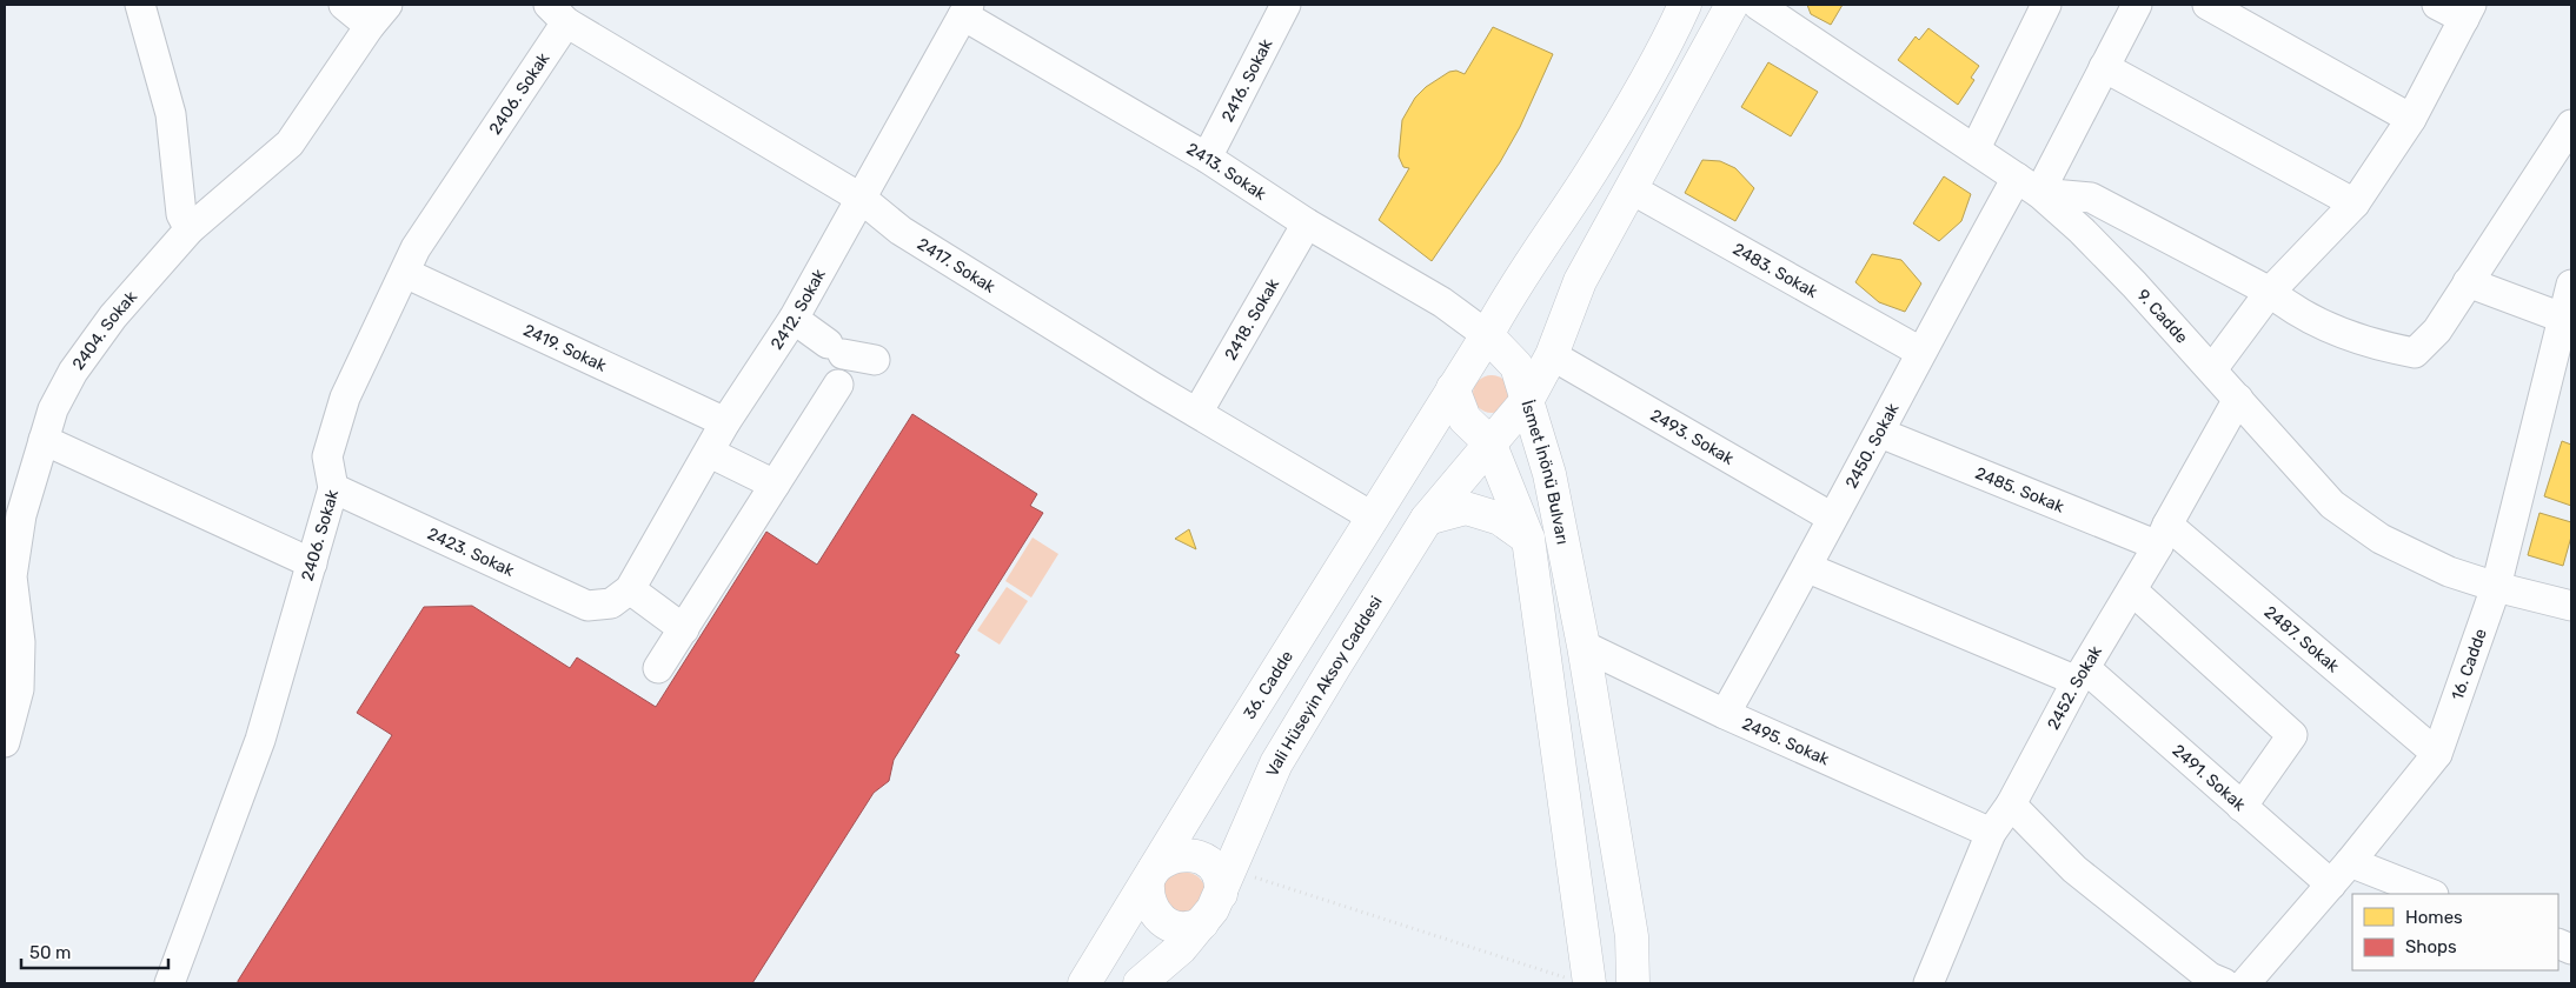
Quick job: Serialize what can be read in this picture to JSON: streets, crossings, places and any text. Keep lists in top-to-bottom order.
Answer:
{
  "streets": {
    "main road": ["İsmet İnönü Bulvarı", "36. Cadde", "Vali Hüseyin Aksoy Caddesi"],
    "street": [
      "2416. Sokak",
      "2406. Sokak",
      "2413. Sokak",
      "2417. Sokak",
      "2483. Sokak",
      "2412. Sokak",
      "9. Cadde",
      "2418. Sokak",
      "2404. Sokak",
      "2419. Sokak",
      "2493. Sokak",
      "2450. Sokak",
      "2485. Sokak",
      "2423. Sokak",
      "2487. Sokak",
      "16. Cadde",
      "2452. Sokak",
      "2495. Sokak",
      "2491. Sokak"
    ]
  },
  "crossings": [
    ["2416. Sokak", "2413. Sokak"],
    ["2406. Sokak", "2417. Sokak"],
    ["2406. Sokak", "2419. Sokak"],
    ["2406. Sokak", "2423. Sokak"],
    ["2413. Sokak", "2412. Sokak"],
    ["2413. Sokak", "2418. Sokak"],
    ["2417. Sokak", "2412. Sokak"],
    ["2417. Sokak", "2418. Sokak"],
    ["2417. Sokak", "36. Cadde"],
    ["2483. Sokak", "2450. Sokak"],
    ["2483. Sokak", "İsmet İnönü Bulvarı"],
    ["2412. Sokak", "2419. Sokak"],
    ["2412. Sokak", "2423. Sokak"],
    ["9. Cadde", "2450. Sokak"],
    ["9. Cadde", "16. Cadde"],
    ["9. Cadde", "2452. Sokak"],
    ["2493. Sokak", "2450. Sokak"],
    ["2493. Sokak", "İsmet İnönü Bulvarı"],
    ["2450. Sokak", "2485. Sokak"],
    ["2450. Sokak", "2495. Sokak"],
    ["2450. Sokak", "2491. Sokak"],
    ["İsmet İnönü Bulvarı", "Vali Hüseyin Aksoy Caddesi"],
    ["İsmet İnönü Bulvarı", "2495. Sokak"],
    ["2485. Sokak", "2487. Sokak"],
    ["2485. Sokak", "2452. Sokak"],
    ["2487. Sokak", "16. Cadde"],
    ["2487. Sokak", "2452. Sokak"],
    ["16. Cadde", "2491. Sokak"],
    ["36. Cadde", "Vali Hüseyin Aksoy Caddesi"],
    ["2452. Sokak", "2495. Sokak"],
    ["2452. Sokak", "2491. Sokak"]
  ],
  "legend": ["Homes", "Shops"],
  "scale_bar": "50 m"
}
